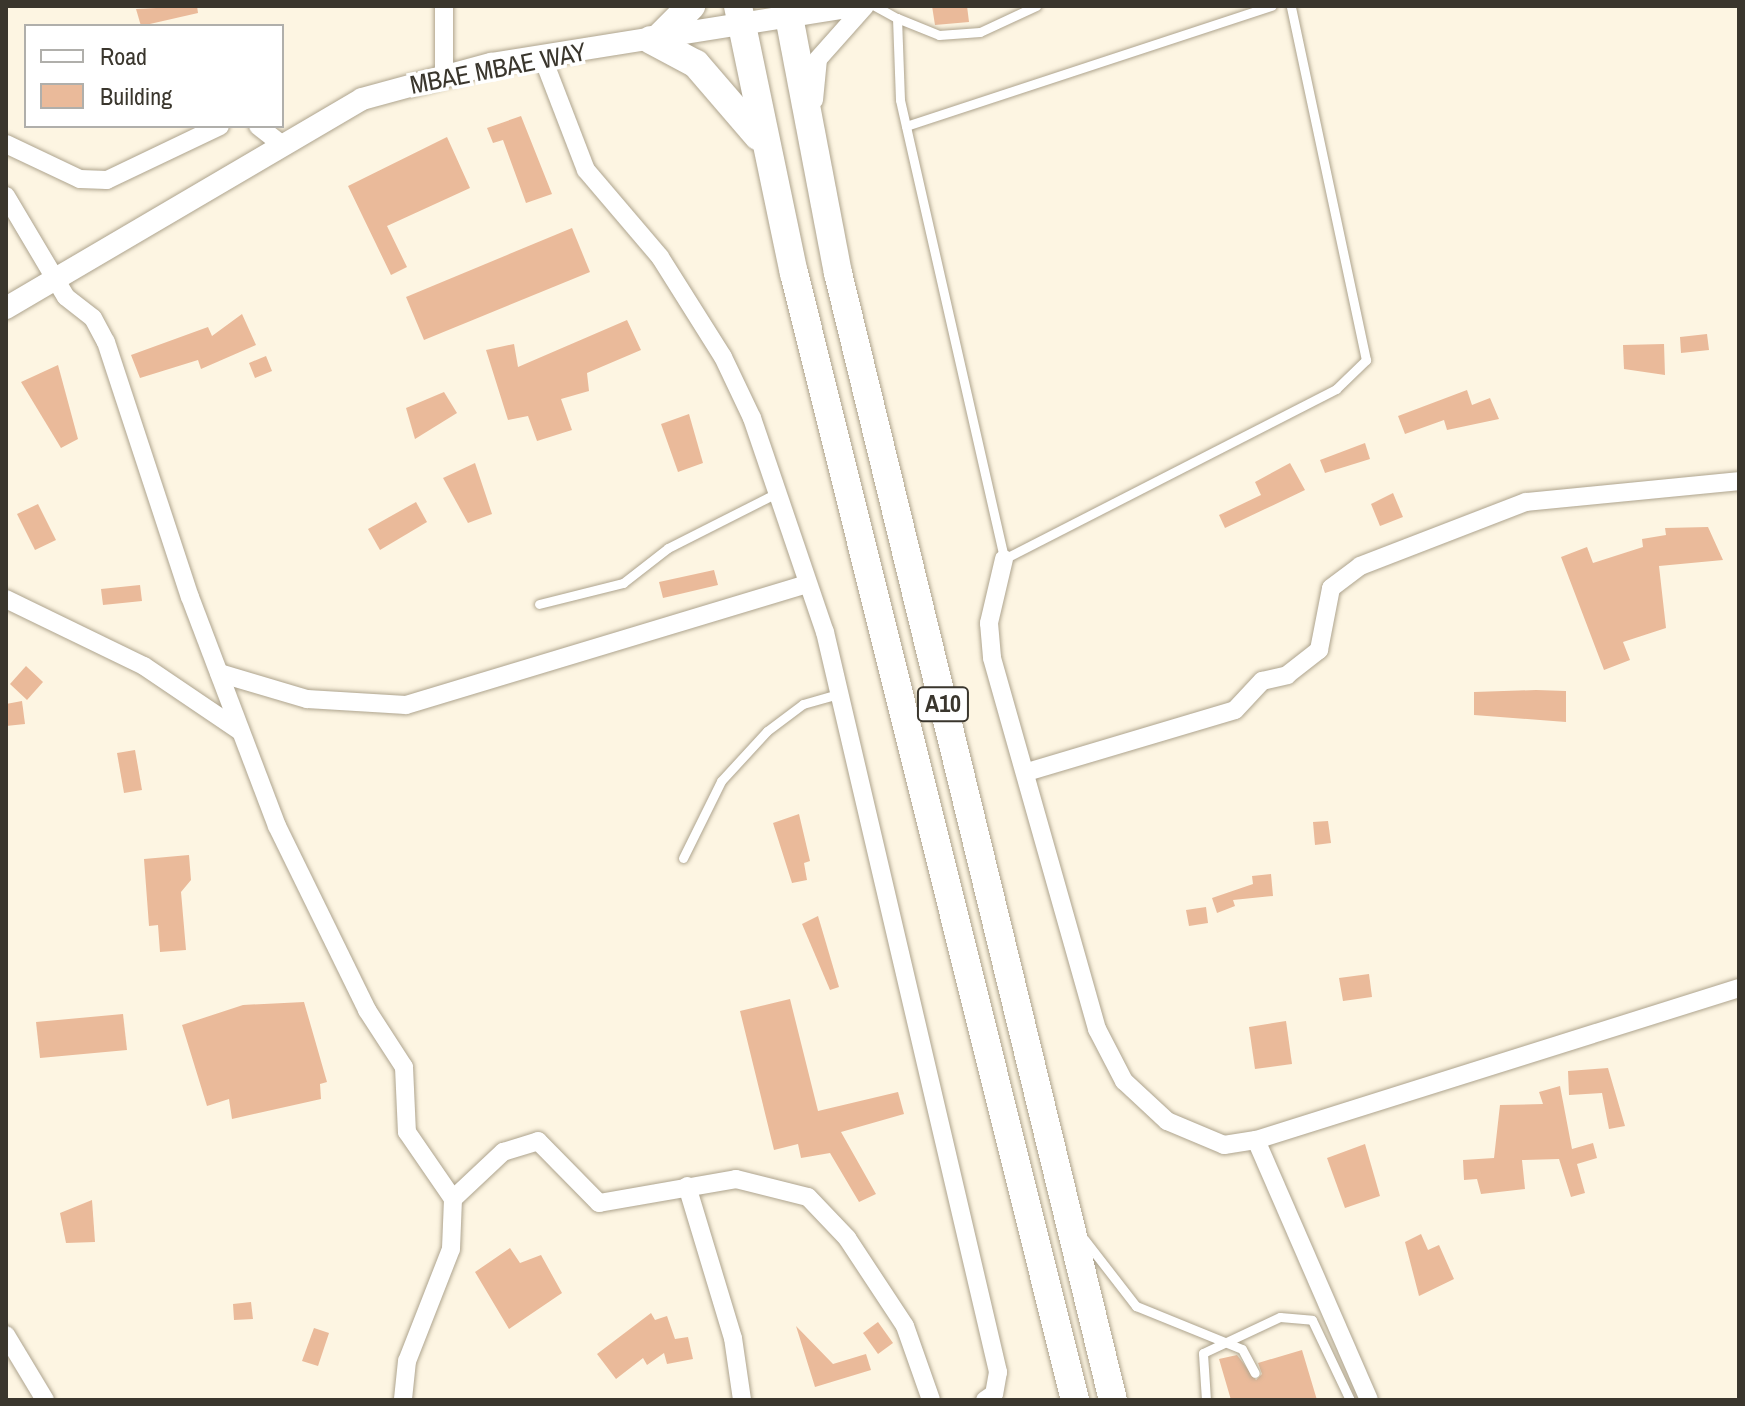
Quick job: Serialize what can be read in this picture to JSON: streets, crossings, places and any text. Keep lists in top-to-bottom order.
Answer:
{
  "streets": {
    "main road": ["A10"],
    "street": ["MBAE MBAE WAY"]
  },
  "crossings": [
    ["MBAE MBAE WAY", "A10"]
  ],
  "legend": ["Road", "Building"]
}
